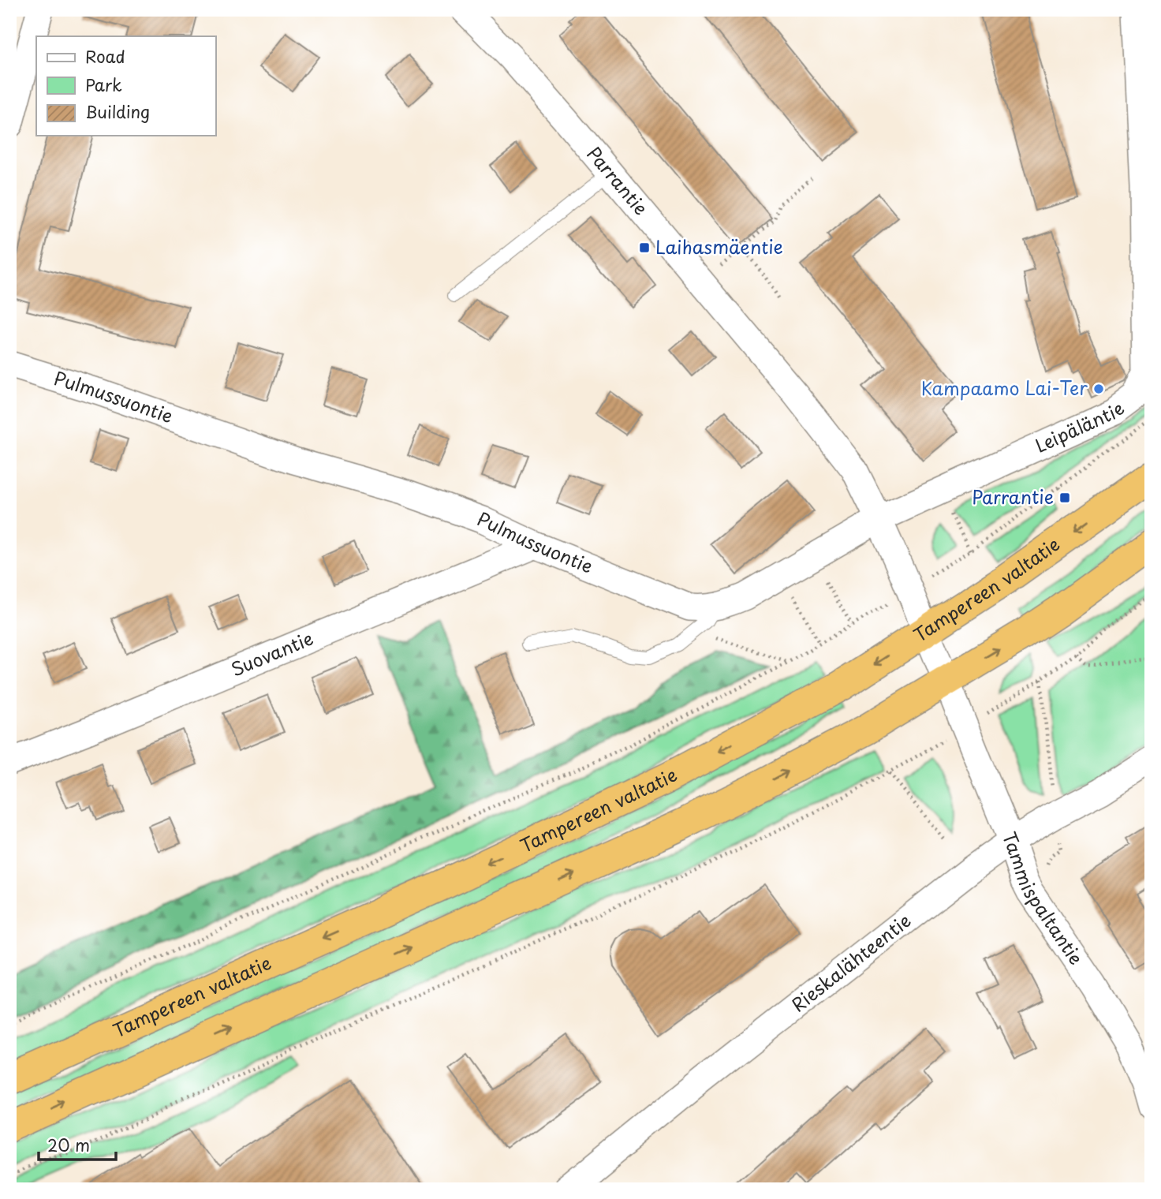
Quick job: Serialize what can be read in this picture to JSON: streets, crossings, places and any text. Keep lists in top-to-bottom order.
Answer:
{
  "streets": {
    "highway": ["Tampereen valtatie"],
    "street": [
      "Parrantie",
      "Pulmussuontie",
      "Leipäläntie",
      "Suovantie",
      "Tammispaltantie",
      "Rieskalähteentie"
    ]
  },
  "crossings": [
    ["Parrantie", "Pulmussuontie"],
    ["Parrantie", "Leipäläntie"],
    ["Pulmussuontie", "Leipäläntie"],
    ["Pulmussuontie", "Suovantie"],
    ["Tammispaltantie", "Rieskalähteentie"]
  ],
  "places": {
    "transit": ["Laihasmäentie", "Parrantie"],
    "other": ["Kampaamo Lai-Ter"]
  },
  "legend": ["Road", "Park", "Building"],
  "scale_bar": "20 m"
}
